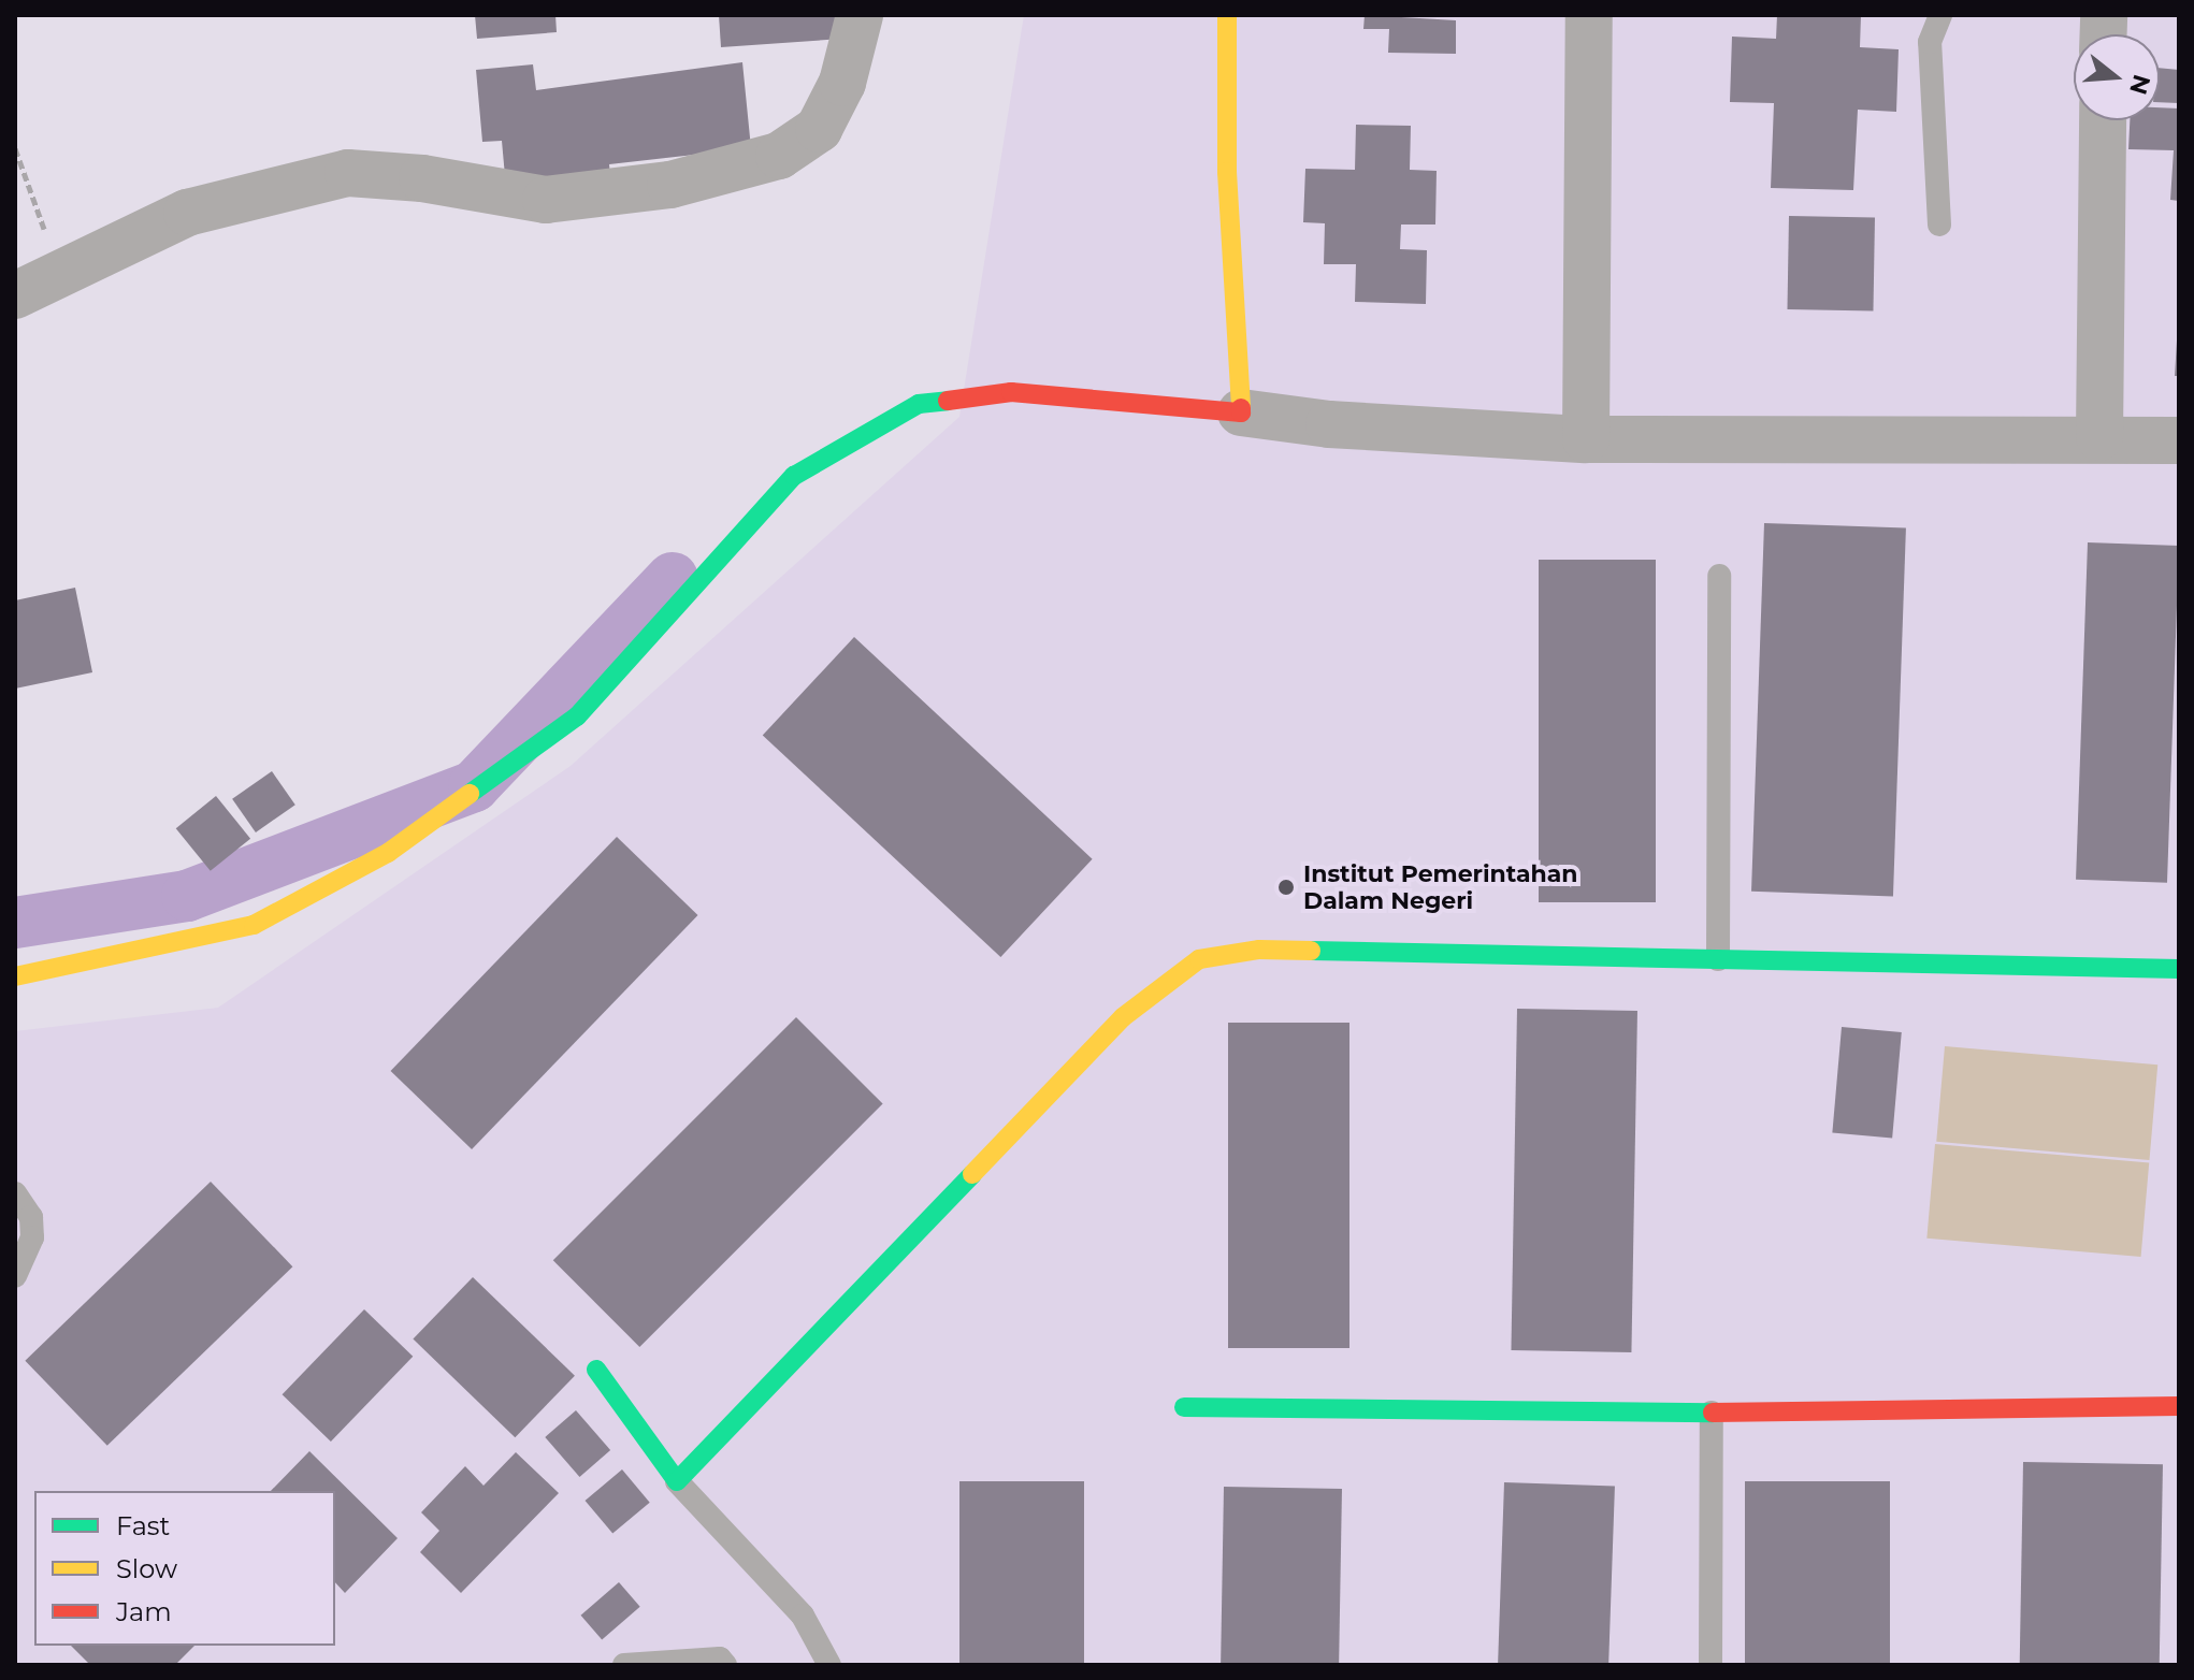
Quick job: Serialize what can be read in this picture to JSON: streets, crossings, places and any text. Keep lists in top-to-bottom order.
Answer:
{
  "places": ["Institut Pemerintahan Dalam Negeri"],
  "legend": ["Fast", "Slow", "Jam"],
  "north": "right"
}
